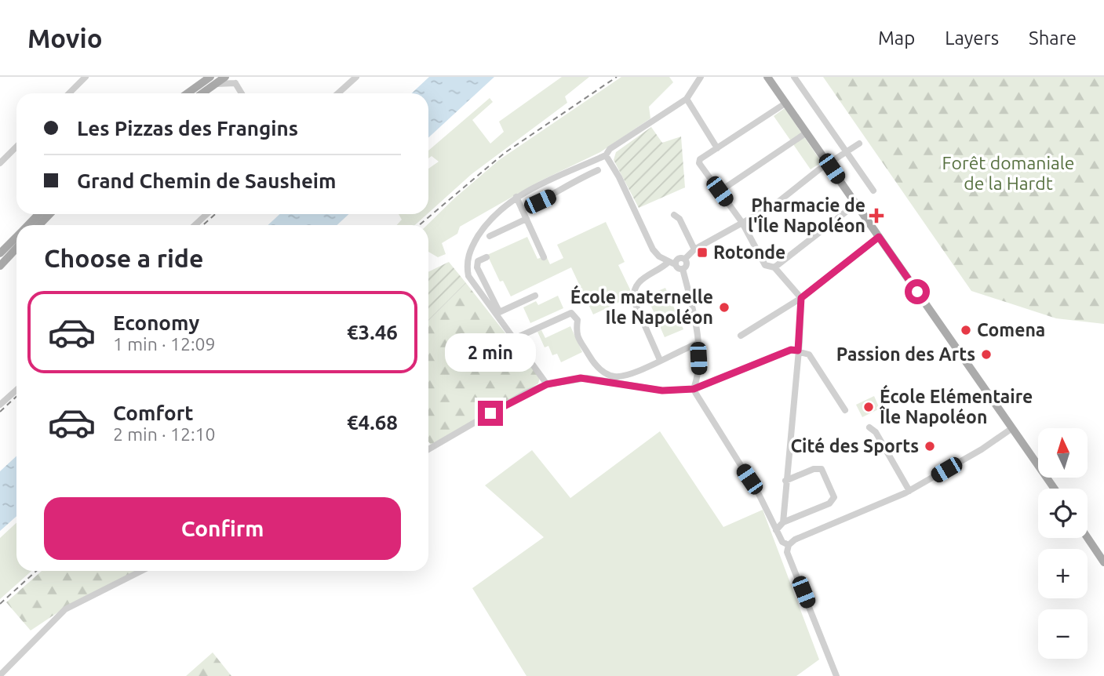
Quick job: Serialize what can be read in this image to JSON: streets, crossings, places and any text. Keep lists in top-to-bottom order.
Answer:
{
  "parks": ["Forêt domaniale de la Hardt"],
  "places": {
    "health": ["Pharmacie de l'Île Napoléon"],
    "transit": ["Rotonde"],
    "other": [
      "École maternelle Ile Napoléon",
      "Comena",
      "Passion des Arts",
      "École Elémentaire Île Napoléon",
      "Cité des Sports"
    ]
  },
  "north": "top",
  "page": {
    "header": "Movio",
    "nav": ["Map", "Layers", "Share"],
    "banner": ["Les Pizzas des Frangins", "Grand Chemin de Sausheim"],
    "heading": "Choose a ride",
    "list": [
      {
        "name": "Economy",
        "note": "1 min · 12:09",
        "value": "€3.46"
      },
      {
        "name": "Comfort",
        "note": "2 min · 12:10",
        "value": "€4.68"
      }
    ],
    "bubble": "2 min",
    "map_buttons": ["+", "−"],
    "buttons": "Confirm"
  }
}
